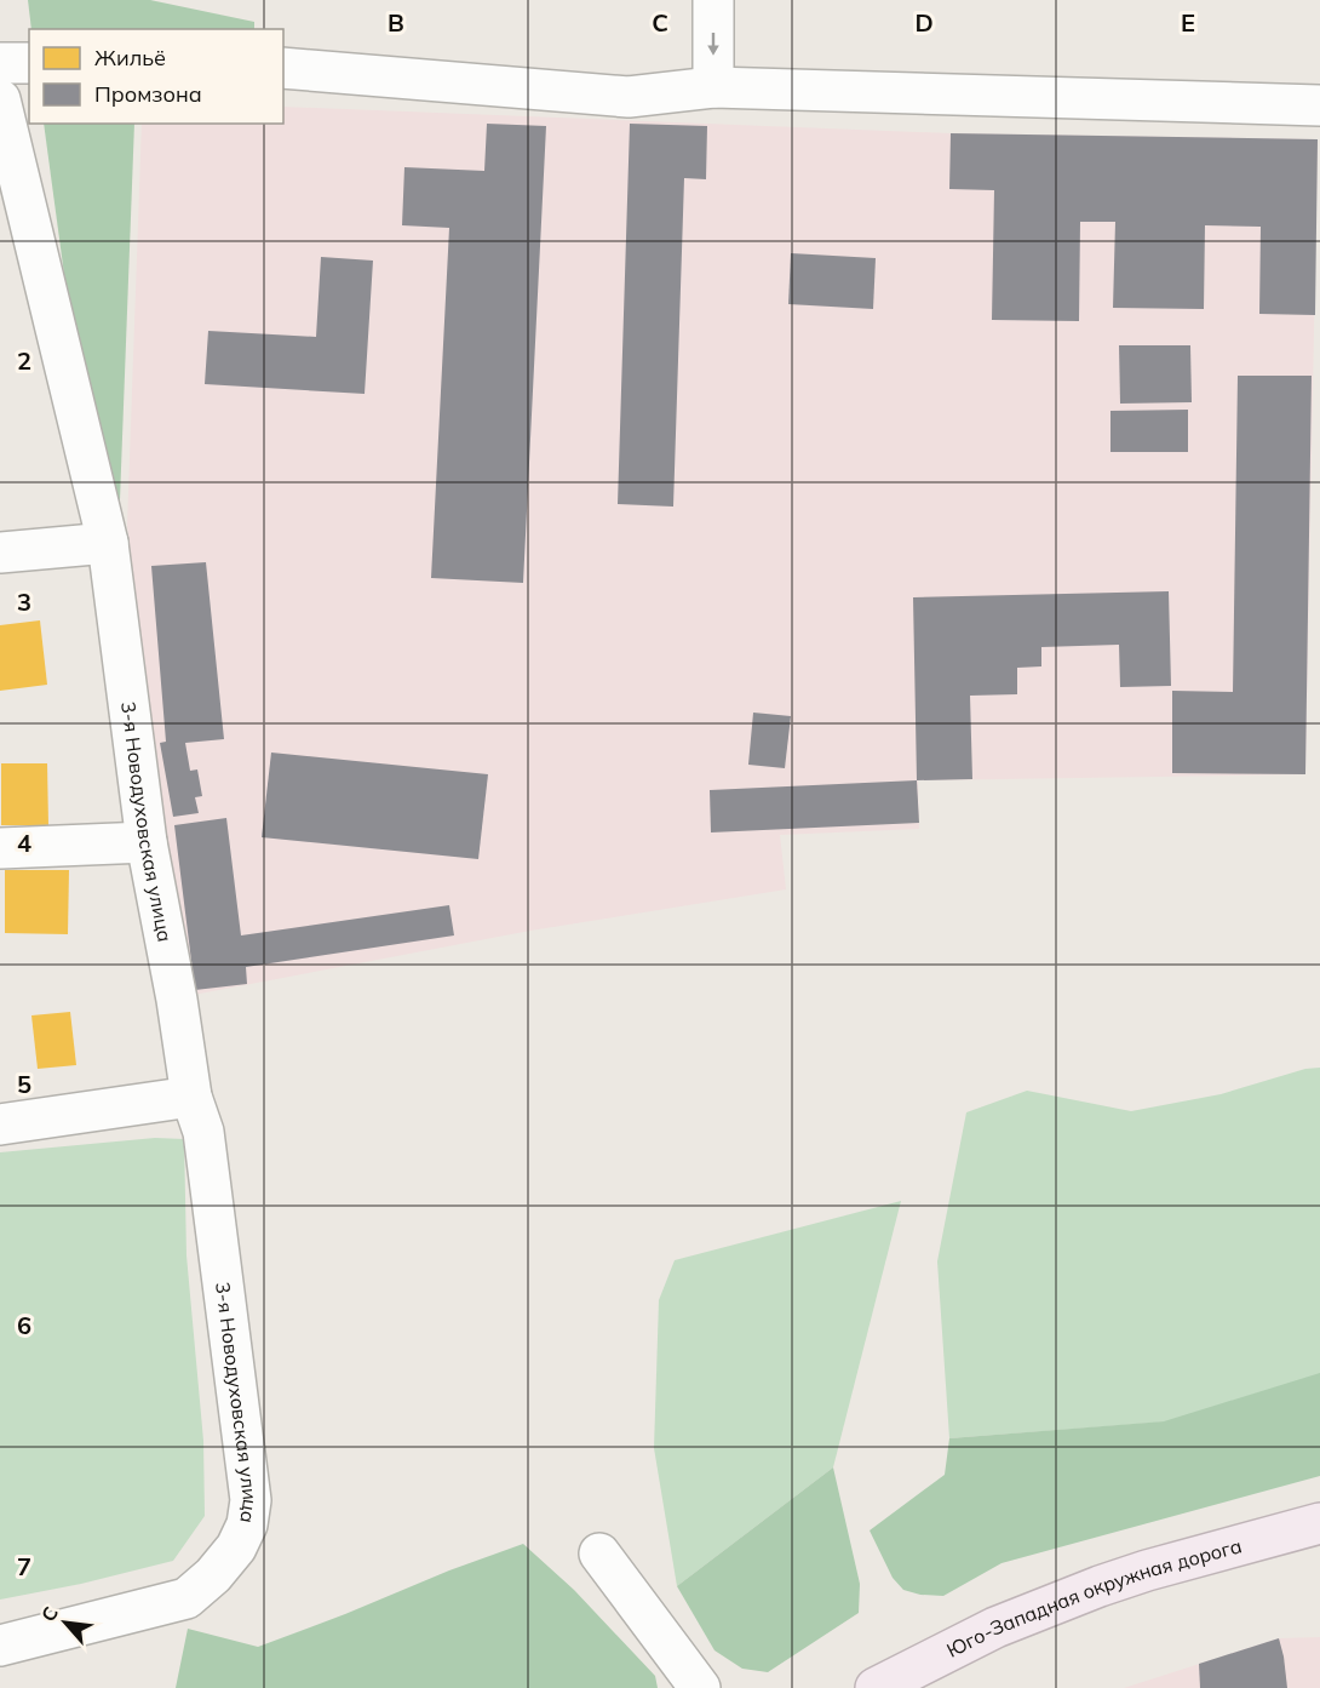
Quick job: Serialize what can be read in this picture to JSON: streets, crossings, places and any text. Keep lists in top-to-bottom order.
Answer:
{
  "streets": {
    "highway": ["Юго-Западная окружная дорога"],
    "street": ["3-я Новодуховская улица"]
  },
  "legend": ["Жильё", "Промзона"],
  "north": "top left",
  "grid": {
    "columns": [
      "B",
      "C",
      "D",
      "E"
    ],
    "rows": [
      "2",
      "3",
      "4",
      "5",
      "6",
      "7"
    ]
  }
}
